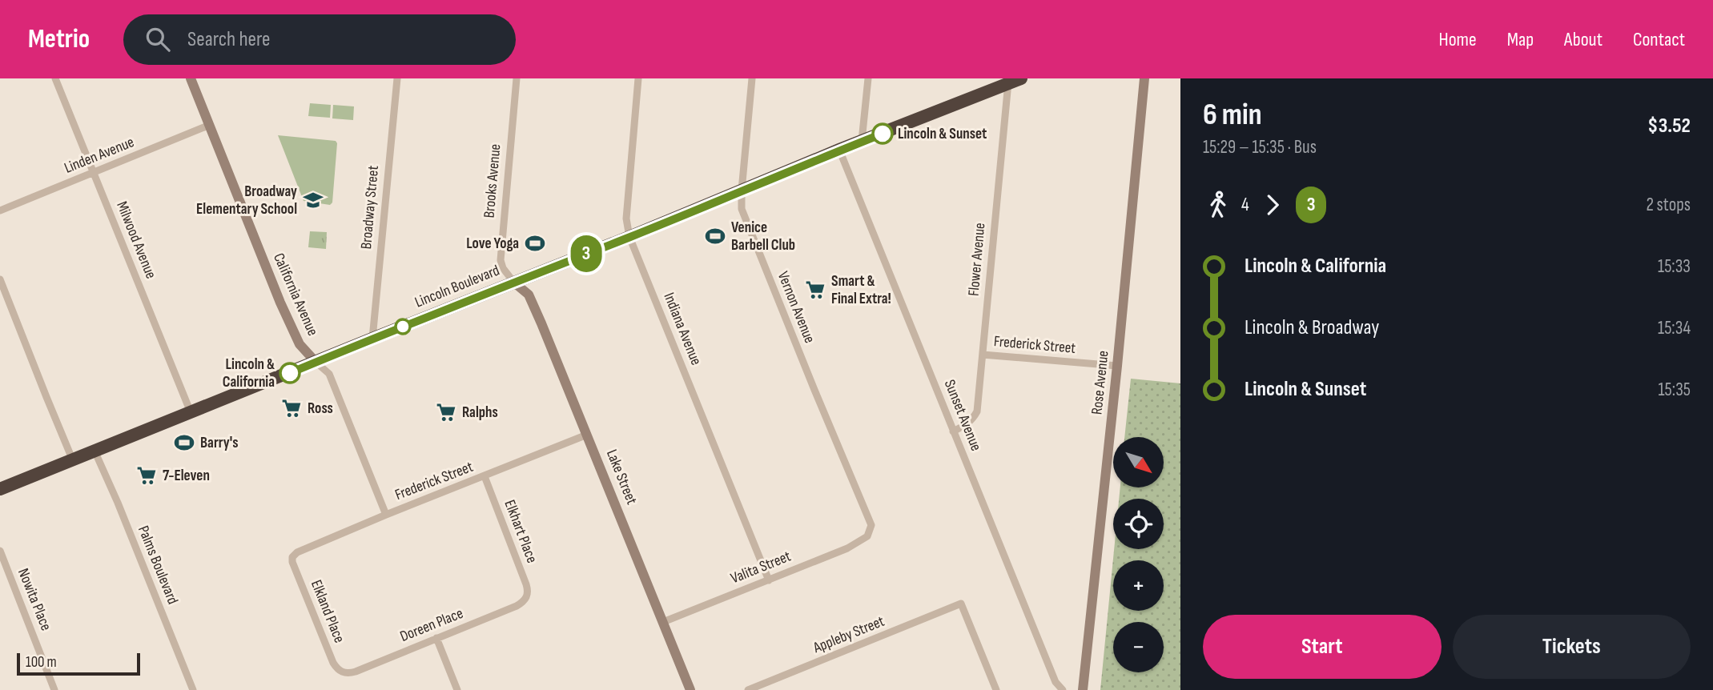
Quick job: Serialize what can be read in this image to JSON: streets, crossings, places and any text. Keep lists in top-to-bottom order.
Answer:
{
  "streets": {
    "highway": ["Lincoln Boulevard"],
    "street": [
      "Linden Avenue",
      "Brooks Avenue",
      "Broadway Street",
      "Milwood Avenue",
      "Flower Avenue",
      "California Avenue",
      "Vernon Avenue",
      "Indiana Avenue",
      "Frederick Street",
      "Rose Avenue",
      "Sunset Avenue",
      "Lake Street",
      "Elkhart Place",
      "Palms Boulevard",
      "Valita Street",
      "Nowita Place",
      "Elkland Place",
      "Doreen Place",
      "Appleby Street"
    ]
  },
  "crossings": [
    ["Linden Avenue", "Milwood Avenue"],
    ["Linden Avenue", "California Avenue"],
    ["Brooks Avenue", "Lincoln Boulevard"],
    ["Brooks Avenue", "Lake Street"],
    ["Broadway Street", "Lincoln Boulevard"],
    ["Milwood Avenue", "Lincoln Boulevard"],
    ["Flower Avenue", "Lincoln Boulevard"],
    ["Flower Avenue", "Frederick Street"],
    ["Flower Avenue", "Sunset Avenue"],
    ["Lincoln Boulevard", "California Avenue"],
    ["Lincoln Boulevard", "Vernon Avenue"],
    ["Lincoln Boulevard", "Indiana Avenue"],
    ["Lincoln Boulevard", "Sunset Avenue"],
    ["Lincoln Boulevard", "Lake Street"],
    ["Lincoln Boulevard", "Palms Boulevard"],
    ["California Avenue", "Frederick Street"],
    ["Vernon Avenue", "Valita Street"],
    ["Indiana Avenue", "Valita Street"],
    ["Frederick Street", "Rose Avenue"],
    ["Frederick Street", "Lake Street"],
    ["Frederick Street", "Elkhart Place"],
    ["Frederick Street", "Elkland Place"],
    ["Lake Street", "Valita Street"],
    ["Elkhart Place", "Doreen Place"],
    ["Elkland Place", "Doreen Place"]
  ],
  "places": {
    "other": ["Lincoln & Sunset", "Lincoln & California"],
    "school or university": ["Broadway Elementary School"],
    "sports": ["Venice Barbell Club", "Love Yoga", "Barry's"],
    "supermarket": [
      "Smart & Final Extra!",
      "Ross",
      "Ralphs",
      "7-Eleven"
    ]
  },
  "lines": ["bus line 3"],
  "scale_bar": "100 m",
  "north": "bottom right",
  "page": {
    "header": "Metrio",
    "search": "Search here",
    "nav": [
      "Home",
      "Map",
      "About",
      "Contact"
    ],
    "on_map": "3",
    "heading": ["6 min", "15:29 – 15:35 · Bus", "$3.52"],
    "legs": ["4", "3", "2 stops"],
    "list": [
      {
        "name": "Lincoln & California",
        "value": "15:33"
      },
      {
        "name": "Lincoln & Broadway",
        "value": "15:34"
      },
      {
        "name": "Lincoln & Sunset",
        "value": "15:35"
      }
    ],
    "map_buttons": ["+", "−"],
    "buttons": ["Start", "Tickets"],
    "scale": "100 m"
  }
}
